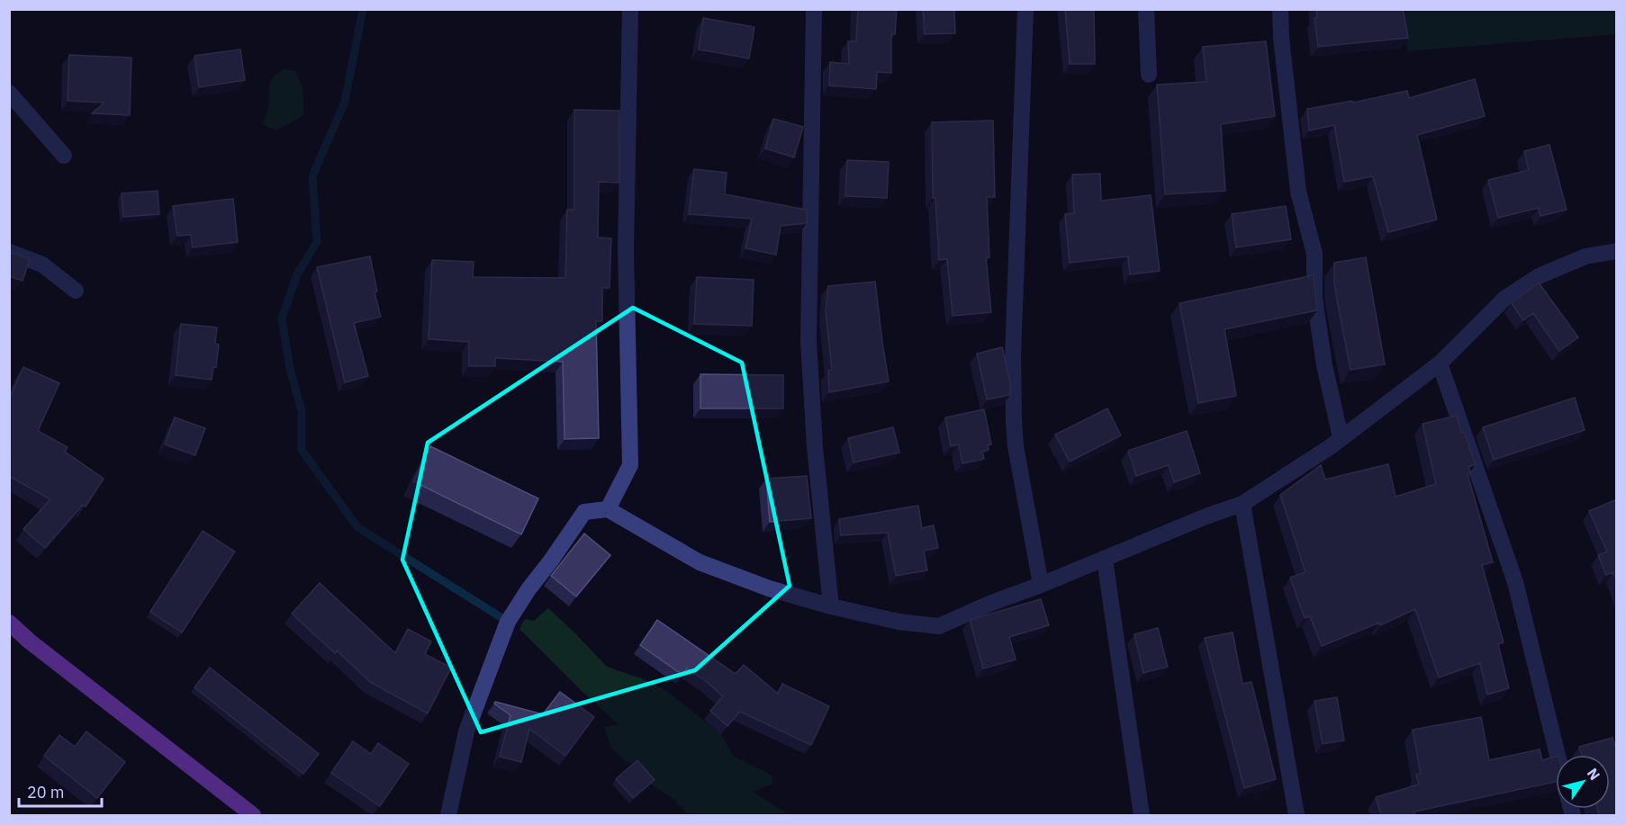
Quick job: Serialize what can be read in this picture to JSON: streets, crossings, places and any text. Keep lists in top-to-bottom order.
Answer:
{
  "scale_bar": "20 m",
  "north": "top right"
}
